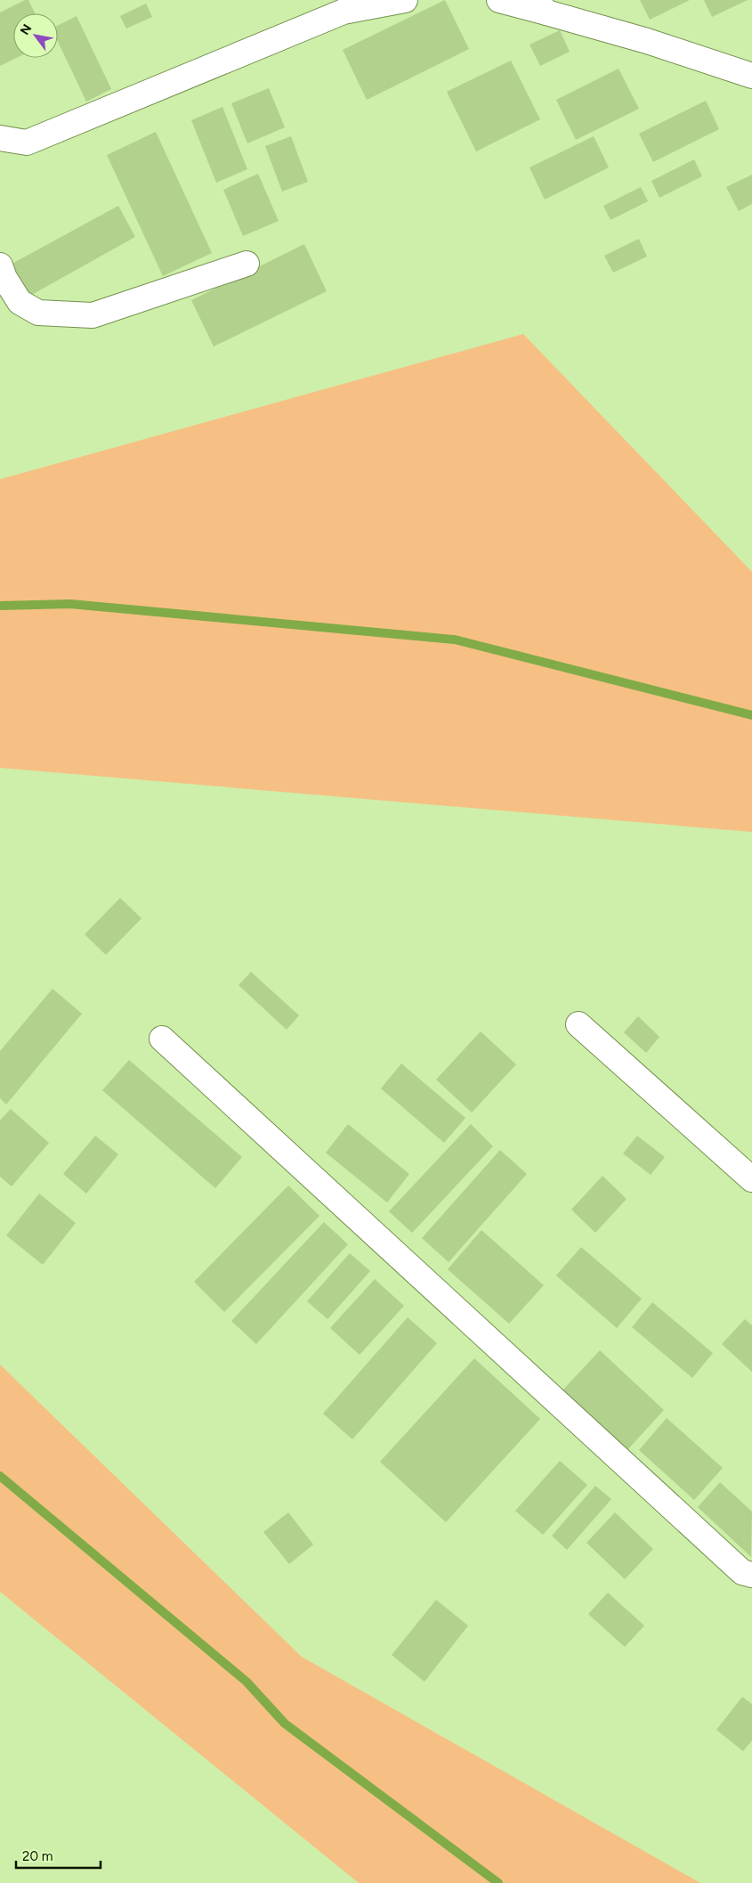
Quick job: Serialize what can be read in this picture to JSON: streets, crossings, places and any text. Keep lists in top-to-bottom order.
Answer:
{
  "scale_bar": "20 m",
  "north": "top left"
}
